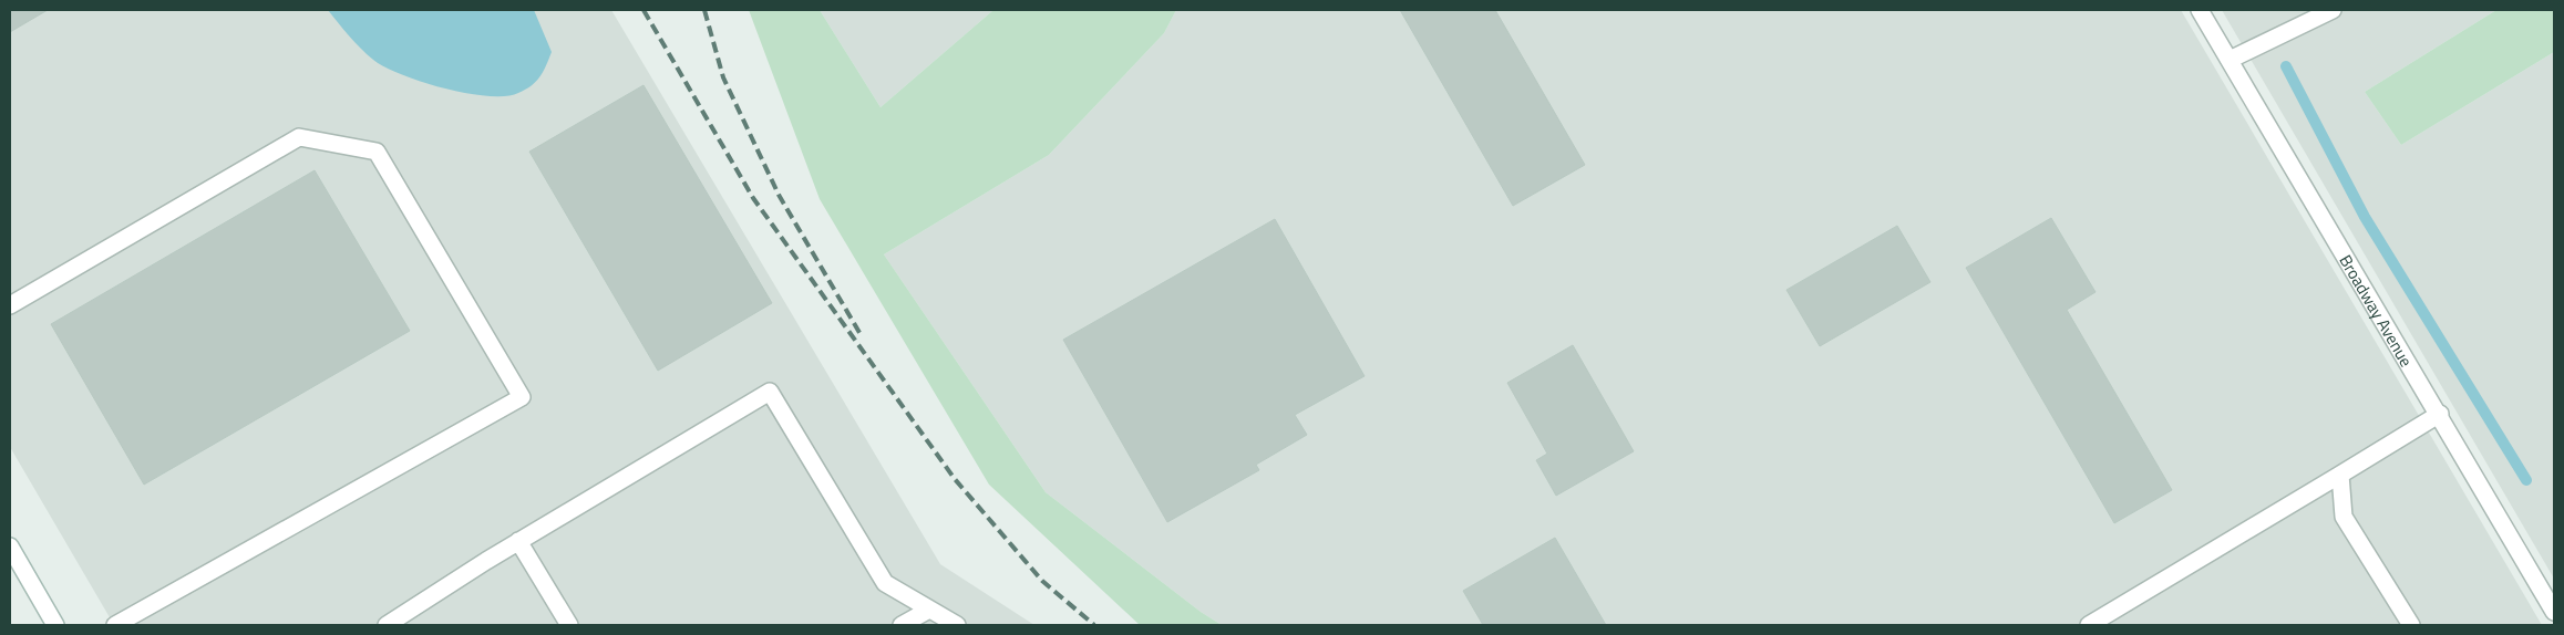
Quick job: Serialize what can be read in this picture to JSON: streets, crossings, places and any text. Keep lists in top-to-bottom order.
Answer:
{
  "streets": {
    "street": ["Broadway Avenue"]
  }
}
